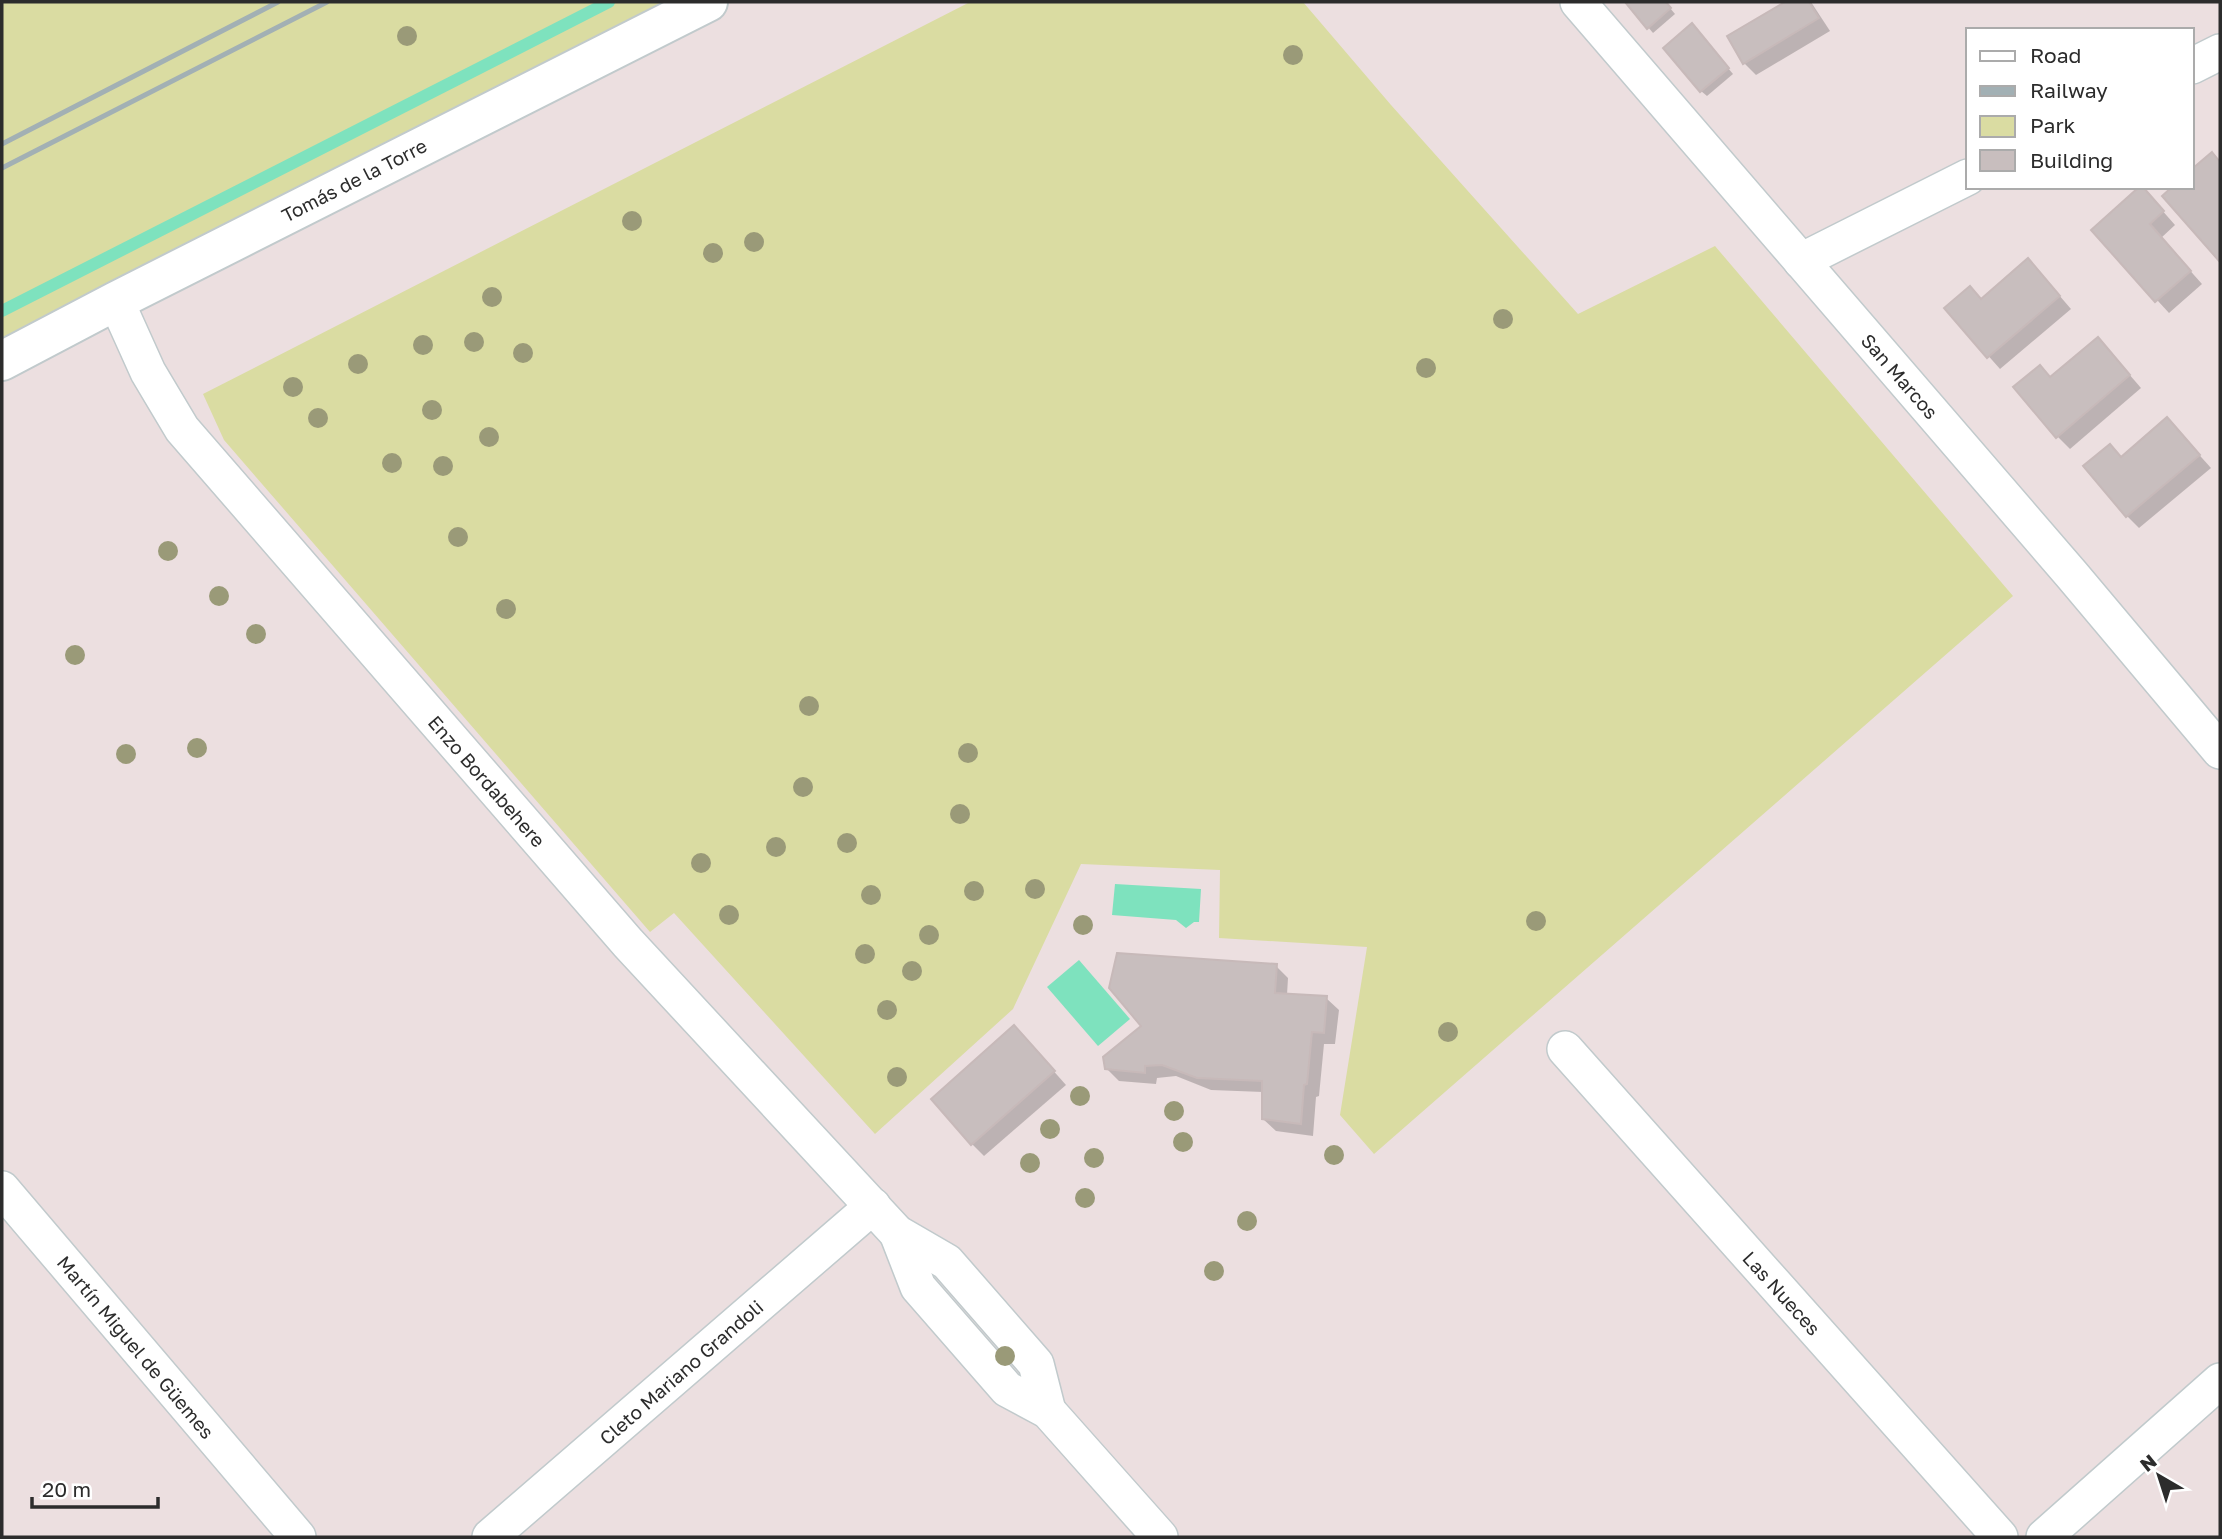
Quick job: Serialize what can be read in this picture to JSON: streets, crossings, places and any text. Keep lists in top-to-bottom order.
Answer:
{
  "streets": {
    "street": [
      "Tomás de la Torre",
      "San Marcos",
      "Enzo Bordabehere",
      "Las Nueces",
      "Martín Miguel de Güemes",
      "Cleto Mariano Grandoli"
    ]
  },
  "crossings": [
    ["Tomás de la Torre", "Enzo Bordabehere"],
    ["Enzo Bordabehere", "Cleto Mariano Grandoli"]
  ],
  "legend": [
    "Road",
    "Railway",
    "Park",
    "Building"
  ],
  "scale_bar": "20 m",
  "north": "top left"
}
